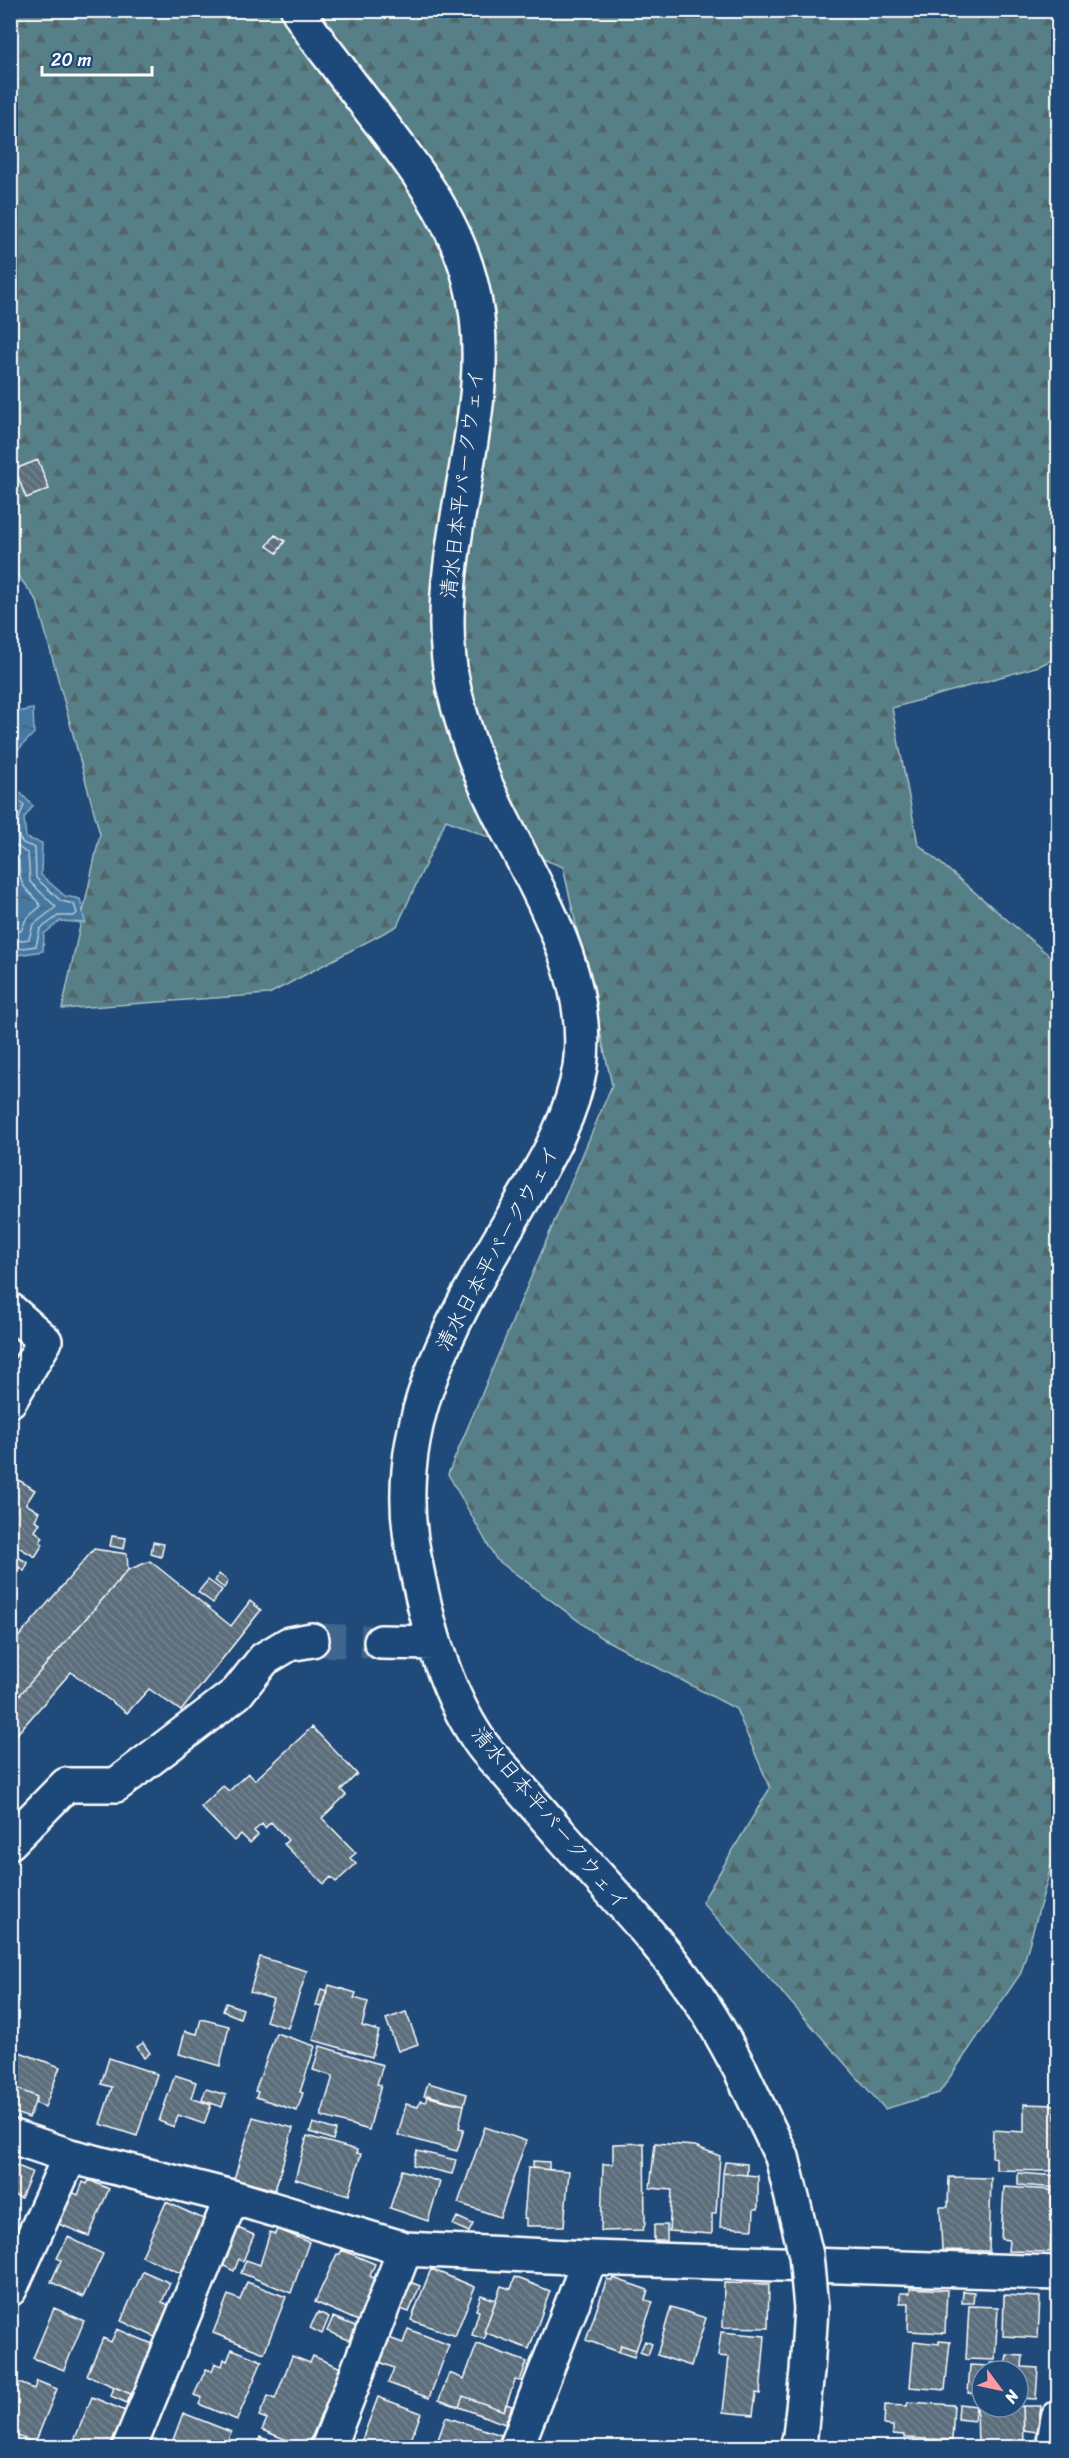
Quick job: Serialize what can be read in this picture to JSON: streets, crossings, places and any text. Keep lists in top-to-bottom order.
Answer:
{
  "streets": {
    "street": ["清水日本平パークウェイ"]
  },
  "scale_bar": "20 m",
  "north": "bottom right"
}
